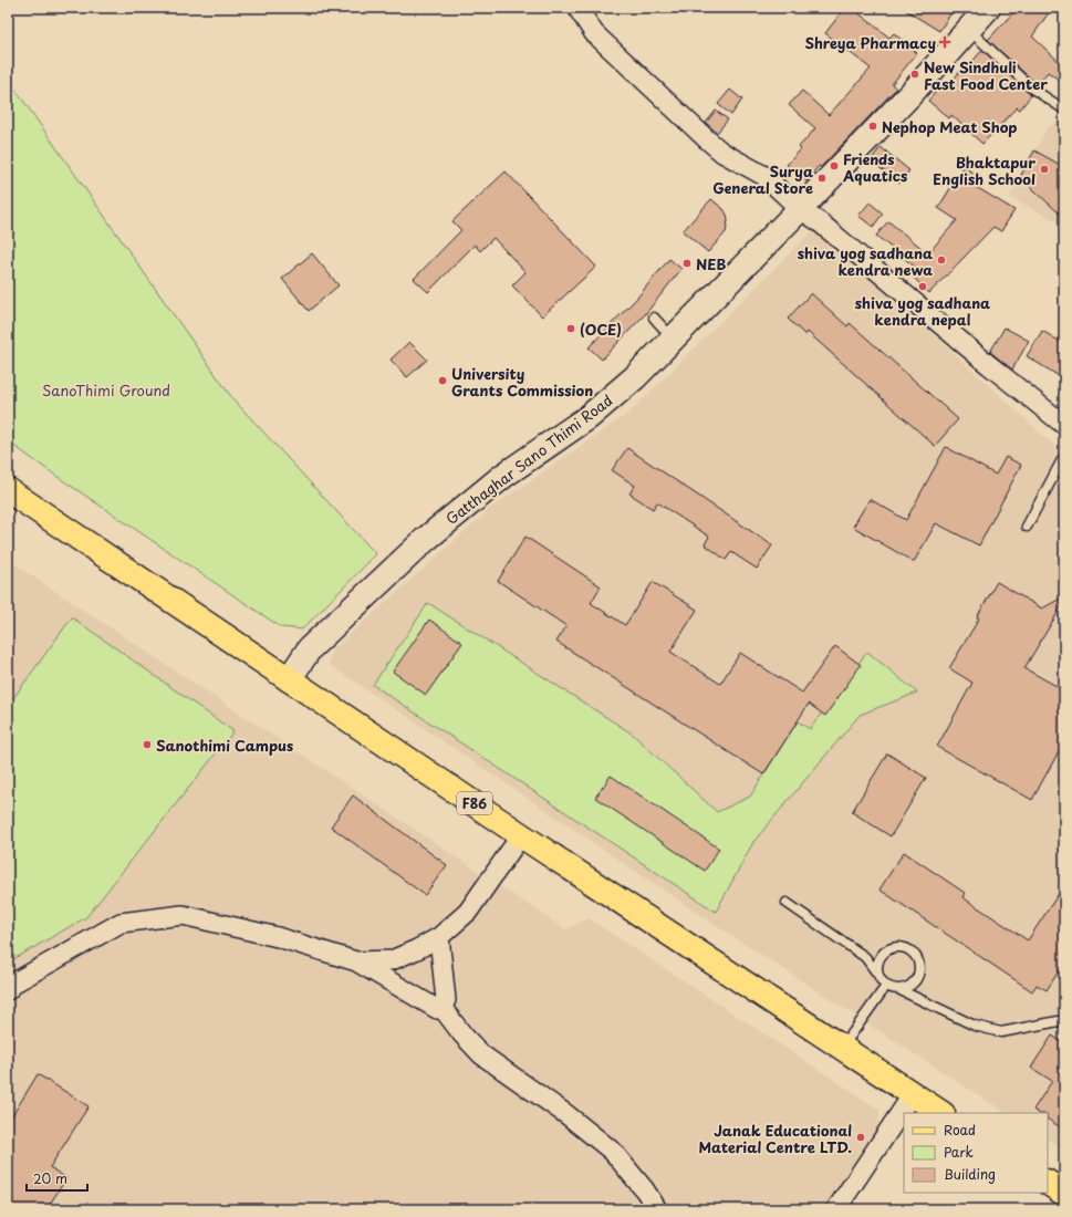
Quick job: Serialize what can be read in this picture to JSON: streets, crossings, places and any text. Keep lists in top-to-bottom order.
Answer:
{
  "streets": {
    "main road": ["Gatthaghar Sano Thimi Road", "F86"]
  },
  "crossings": [
    ["Gatthaghar Sano Thimi Road", "F86"]
  ],
  "parks": ["SanoThimi Ground"],
  "places": {
    "health": ["Shreya Pharmacy"],
    "other": [
      "New Sindhuli Fast Food Center",
      "Nephop Meat Shop",
      "Friends Aquatics",
      "Bhaktapur English School",
      "Surya General Store",
      "shiva yog sadhana kendra newa",
      "NEB",
      "shiva yog sadhana kendra nepal",
      "(OCE)",
      "University Grants Commission",
      "Sanothimi Campus",
      "Janak Educational Material Centre LTD."
    ]
  },
  "legend": ["Road", "Park", "Building"],
  "scale_bar": "20 m"
}
